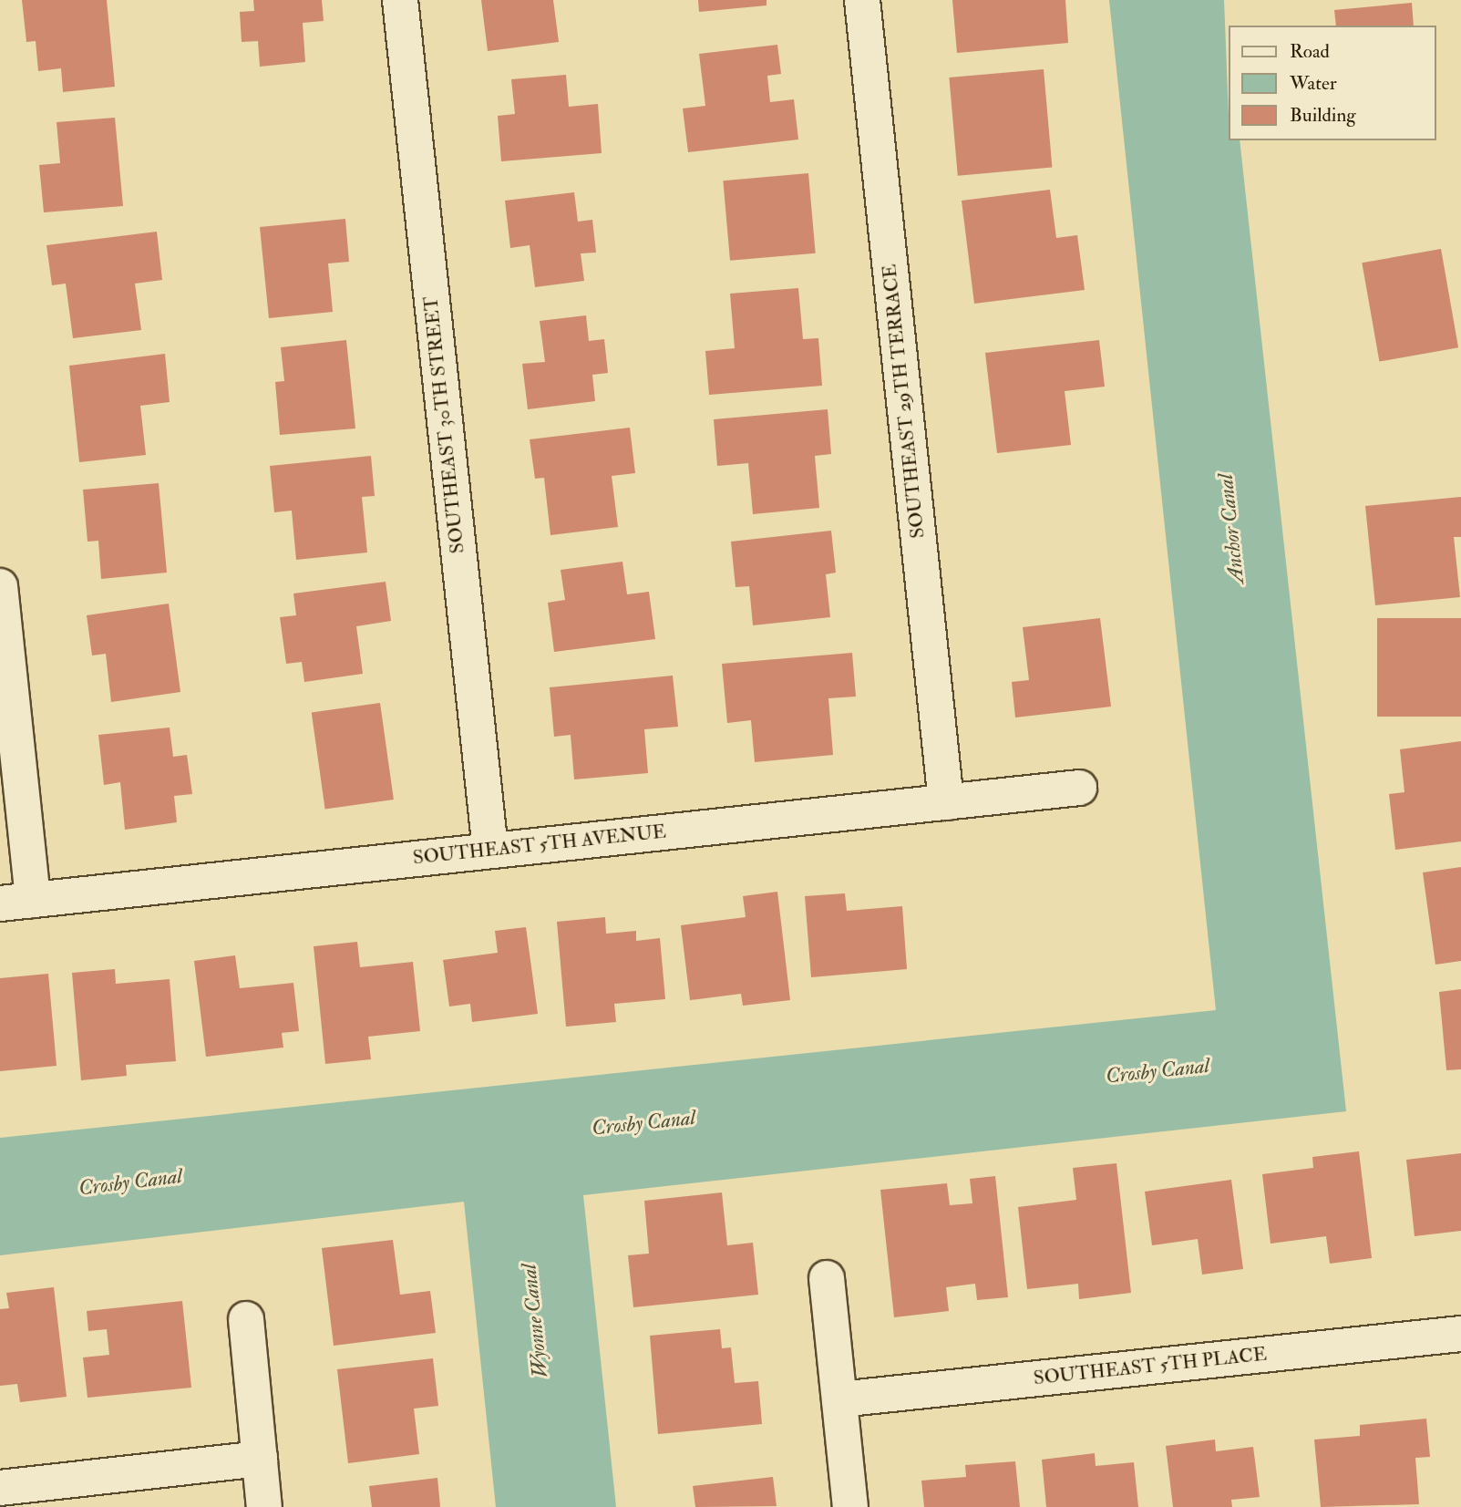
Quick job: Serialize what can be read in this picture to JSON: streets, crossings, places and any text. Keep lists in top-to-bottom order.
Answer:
{
  "streets": {
    "street": [
      "SOUTHEAST 29TH TERRACE",
      "SOUTHEAST 30TH STREET",
      "SOUTHEAST 5TH AVENUE",
      "SOUTHEAST 5TH PLACE"
    ]
  },
  "crossings": [
    ["SOUTHEAST 29TH TERRACE", "SOUTHEAST 5TH AVENUE"],
    ["SOUTHEAST 30TH STREET", "SOUTHEAST 5TH AVENUE"]
  ],
  "water": ["Anchor Canal", "Crosby Canal", "Wyonne Canal"],
  "legend": ["Road", "Water", "Building"]
}
